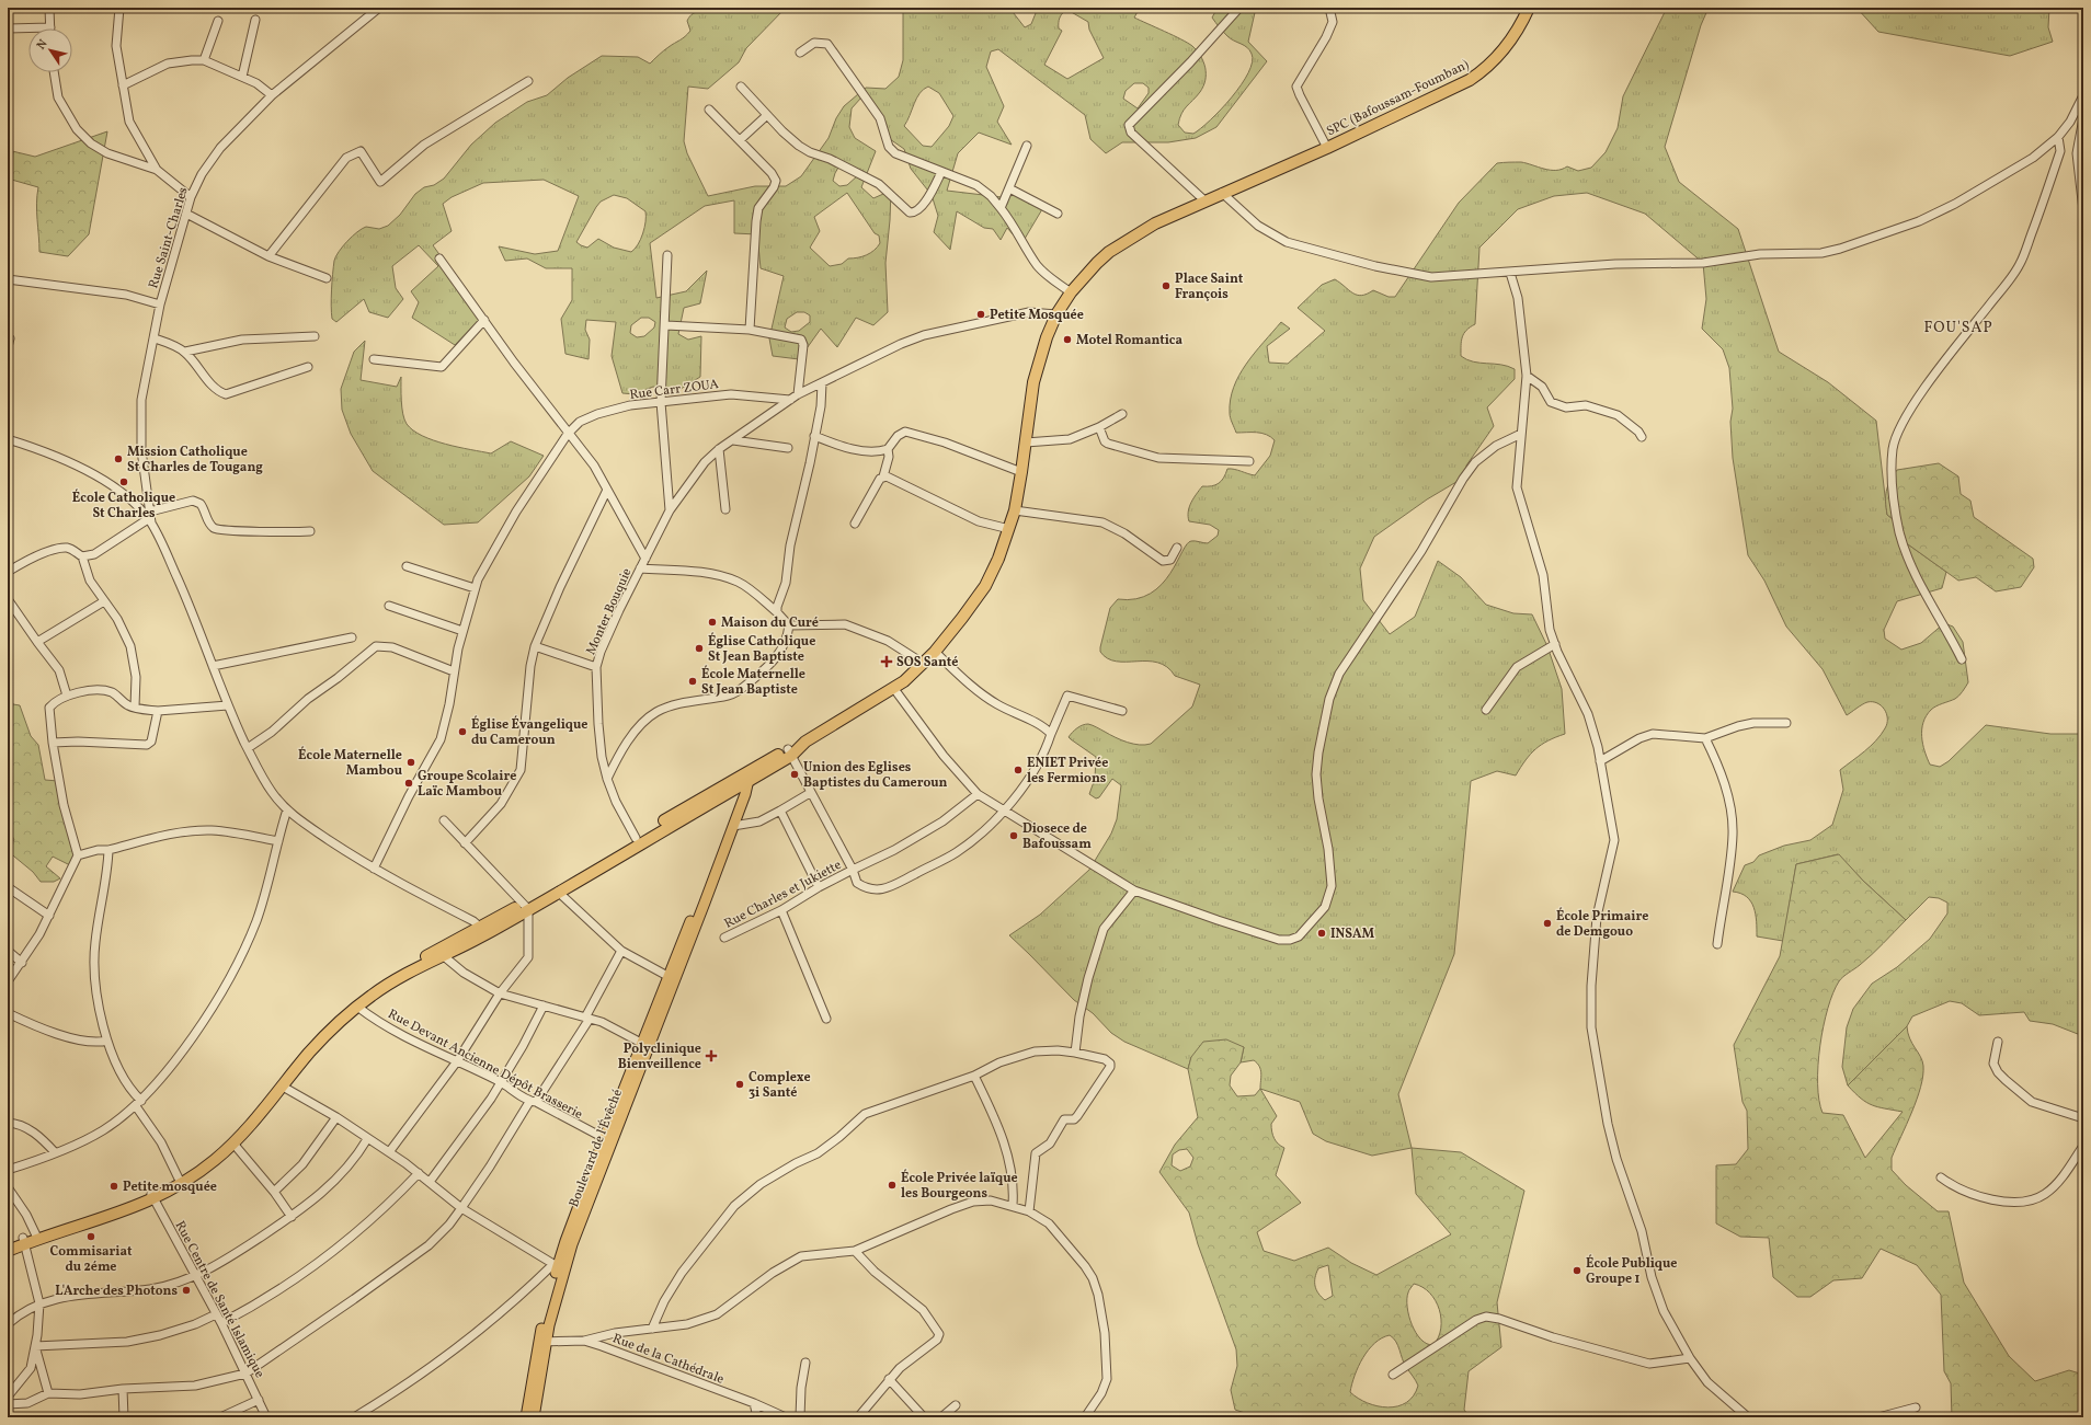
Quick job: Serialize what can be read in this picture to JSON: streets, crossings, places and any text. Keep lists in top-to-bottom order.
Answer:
{
  "streets": {
    "highway": ["SPC (Bafoussam-Foumban)"],
    "main road": ["Boulevard de l'Évêché"],
    "street": [
      "Rue Saint-Charles",
      "Rue Carr ZOUA",
      "Monter Bouquie",
      "Rue Charles et Jukiette",
      "Rue Devant Ancienne Dépôt Brasserie",
      "Rue Centre de Santé Islamique",
      "Rue de la Cathédrale"
    ]
  },
  "crossings": [
    ["SPC (Bafoussam-Foumban)", "Monter Bouquie"],
    ["SPC (Bafoussam-Foumban)", "Boulevard de l'Évêché"],
    ["Rue Carr ZOUA", "Monter Bouquie"],
    ["Rue Devant Ancienne Dépôt Brasserie", "Boulevard de l'Évêché"],
    ["Boulevard de l'Évêché", "Rue de la Cathédrale"]
  ],
  "districts": ["FOU'SAP"],
  "places": {
    "other": [
      "Place Saint François",
      "Petite Mosquée",
      "Motel Romantica",
      "Mission Catholique St Charles de Tougang",
      "École Catholique St Charles",
      "Maison du Curé",
      "Église Catholique St Jean Baptiste",
      "École Maternelle St Jean Baptiste",
      "Église Évangelique du Cameroun",
      "École Maternelle Mambou",
      "ENIET Privée les Fermions",
      "Union des Eglises Baptistes du Cameroun",
      "Groupe Scolaire Laïc Mambou",
      "Diosece de Bafoussam",
      "École Primaire de Demgouo",
      "INSAM",
      "Complexe 3i Santé",
      "École Privée laïque les Bourgeons",
      "Petite mosquée",
      "Commisariat du 2éme",
      "École Publique Groupe 1",
      "L'Arche des Photons"
    ],
    "health": ["SOS Santé", "Polyclinique Bienveillence"]
  },
  "north": "top left"
}
